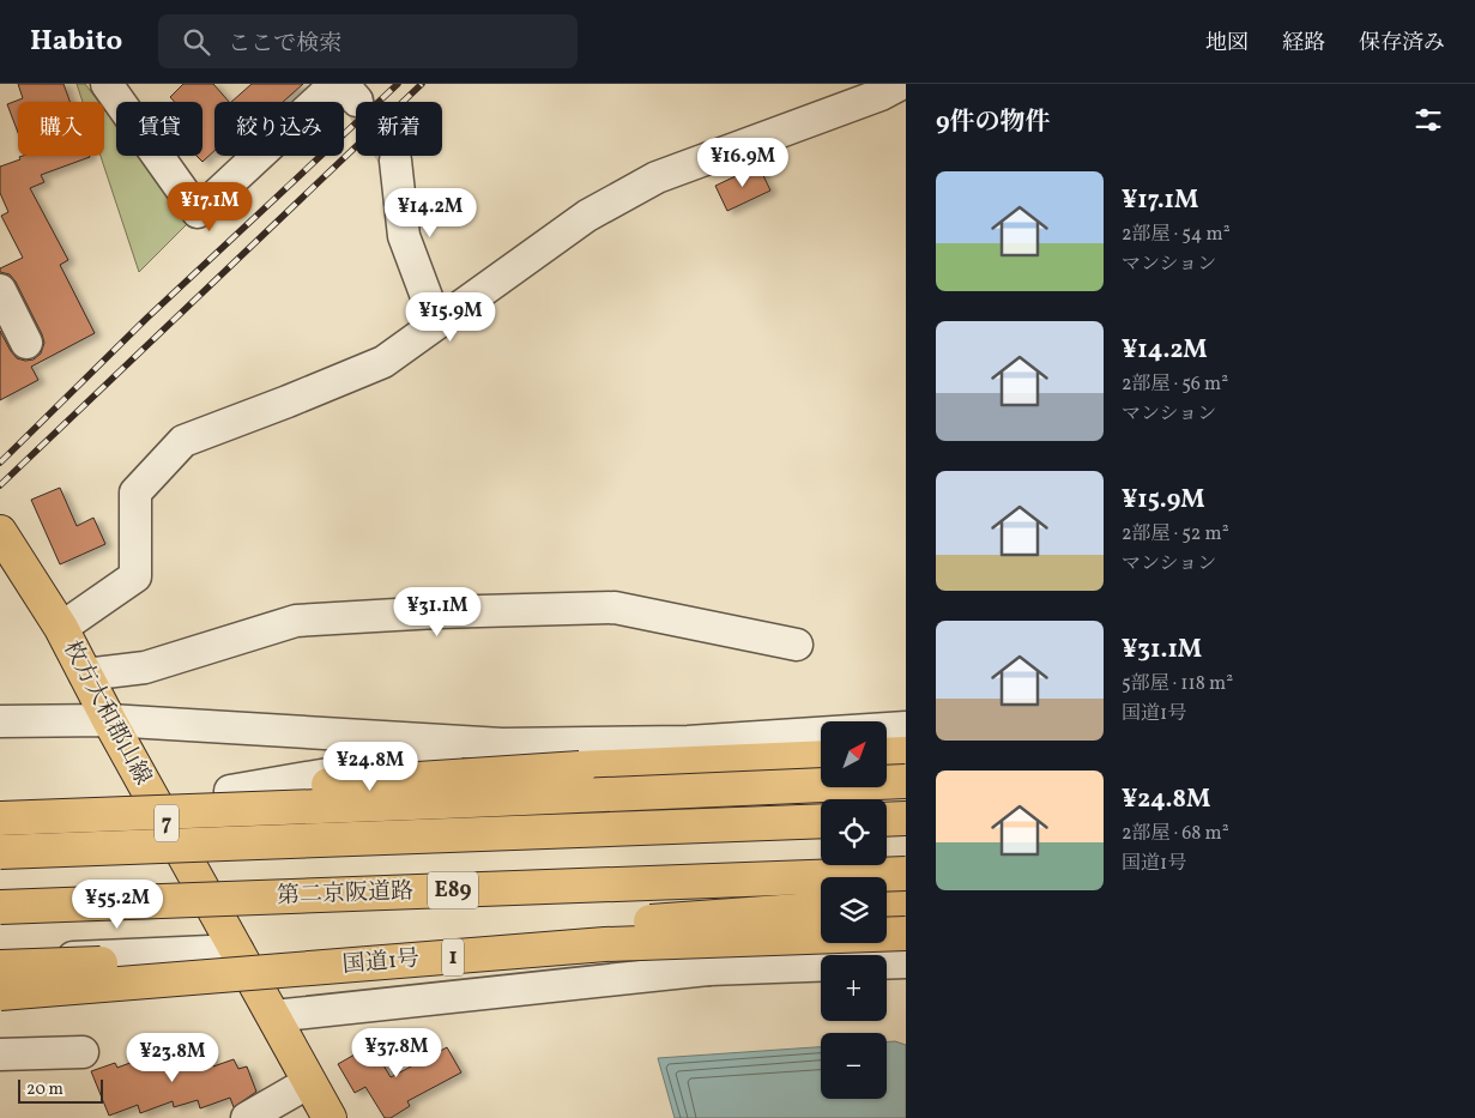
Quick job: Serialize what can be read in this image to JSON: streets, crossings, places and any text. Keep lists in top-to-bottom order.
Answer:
{
  "streets": {
    "main road": [
      "枚方大和郡山線",
      "7",
      "E89",
      "第二京阪道路",
      "1",
      "国道1号"
    ]
  },
  "scale_bar": "20 m",
  "north": "top right",
  "page": {
    "header": "Habito",
    "search": "ここで検索",
    "nav": ["地図", "経路", "保存済み"],
    "heading": "9件の物件",
    "chip": [
      "購入",
      "賃貸",
      "絞り込み",
      "新着"
    ],
    "price": [
      "¥16.9M",
      "¥17.1M",
      "¥14.2M",
      "¥15.9M",
      "¥31.1M",
      "¥24.8M",
      "¥55.2M",
      "¥37.8M",
      "¥23.8M"
    ],
    "list": [
      {
        "name": "¥17.1M",
        "note": "2部屋 · 54 m² · マンション"
      },
      {
        "name": "¥14.2M",
        "note": "2部屋 · 56 m² · マンション"
      },
      {
        "name": "¥15.9M",
        "note": "2部屋 · 52 m² · マンション"
      },
      {
        "name": "¥31.1M",
        "note": "5部屋 · 118 m² · 国道1号"
      },
      {
        "name": "¥24.8M",
        "note": "2部屋 · 68 m² · 国道1号"
      }
    ],
    "map_buttons": ["+", "−"],
    "scale": "20 m"
  }
}
